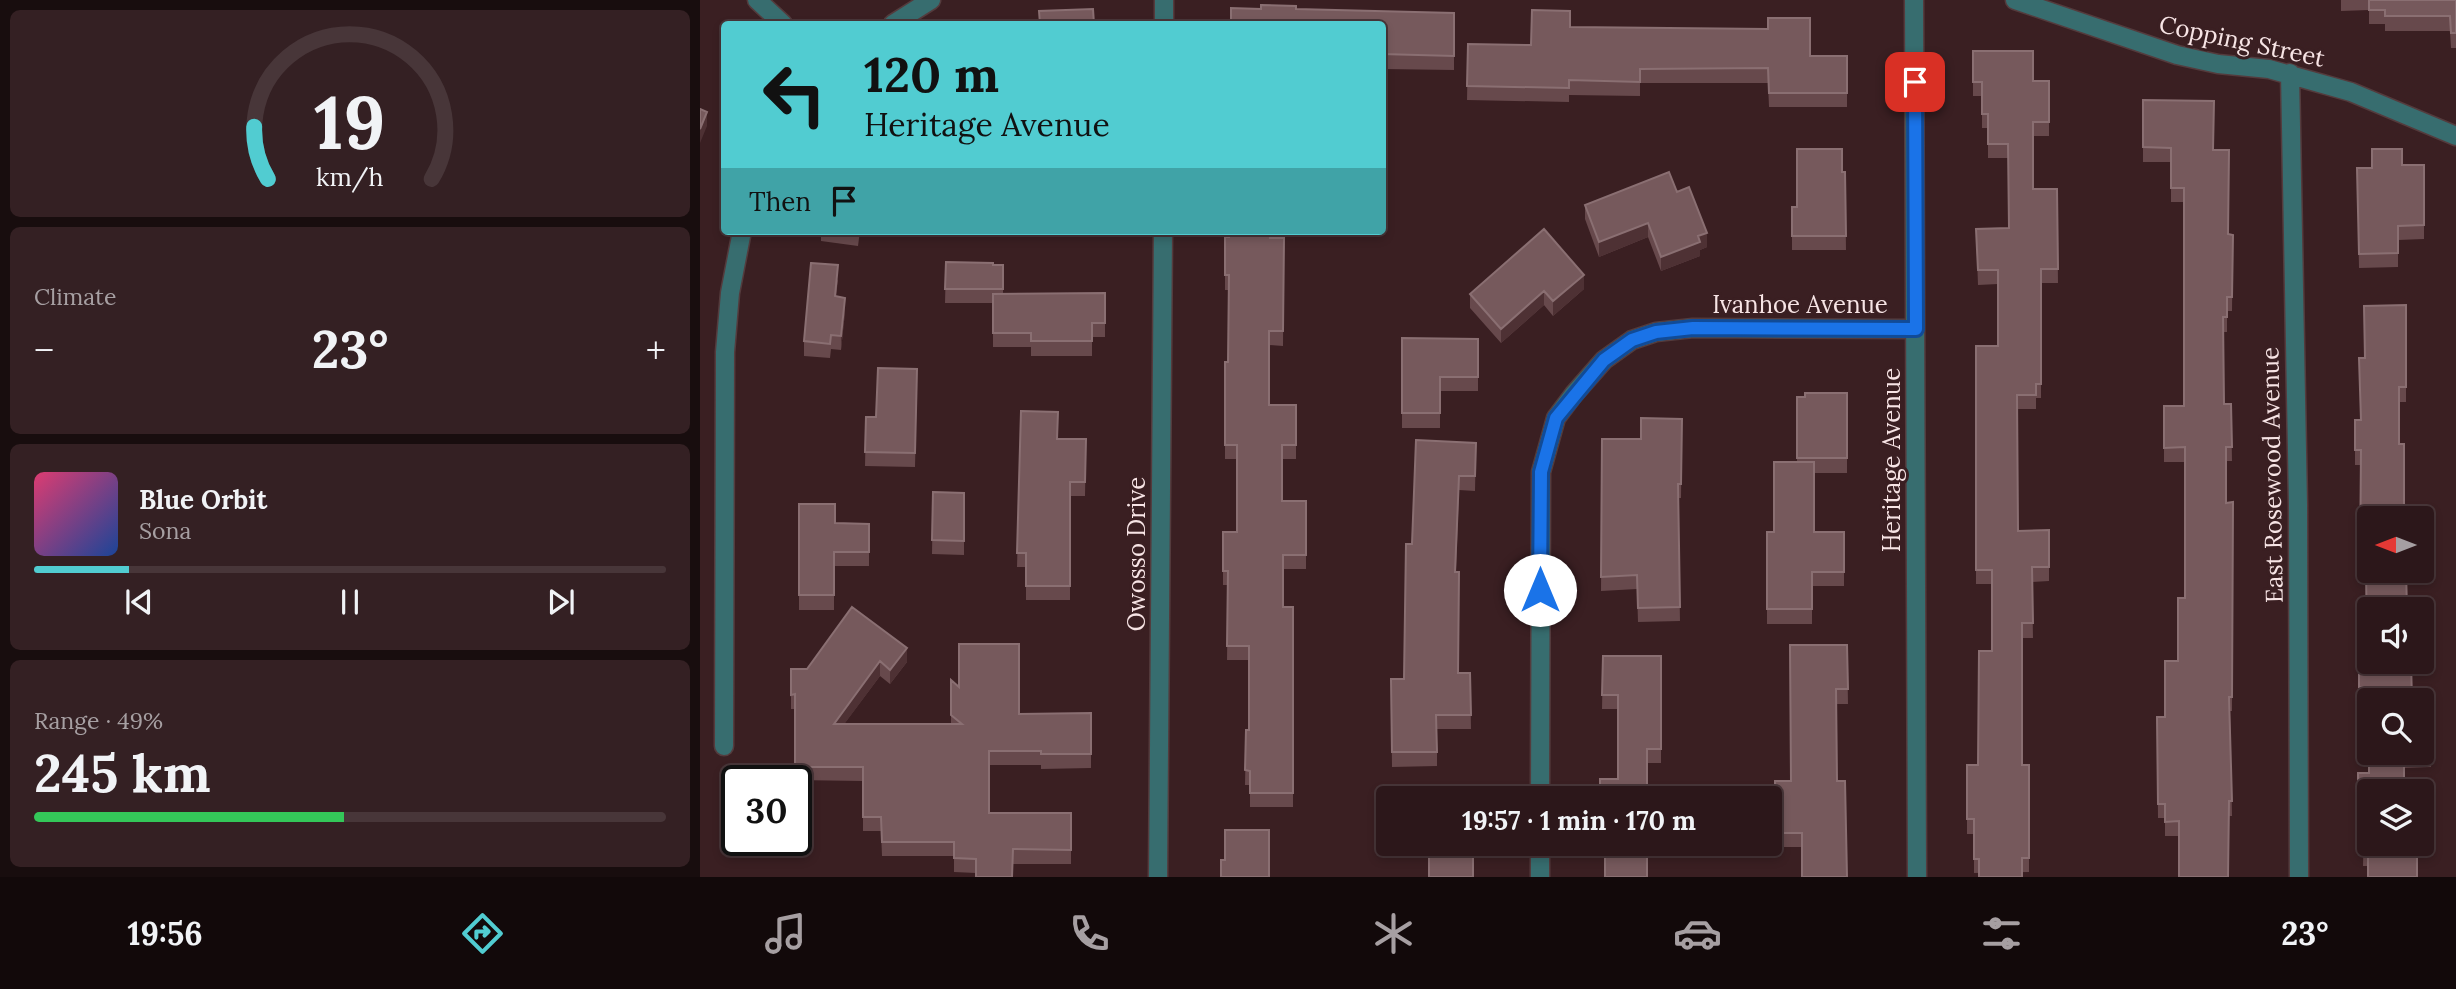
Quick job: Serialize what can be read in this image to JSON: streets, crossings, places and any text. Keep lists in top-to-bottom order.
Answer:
{
  "streets": {
    "street": [
      "Copping Street",
      "Ivanhoe Avenue",
      "Heritage Avenue",
      "East Rosewood Avenue",
      "Owosso Drive"
    ]
  },
  "crossings": [
    ["Copping Street", "East Rosewood Avenue"],
    ["Ivanhoe Avenue", "Heritage Avenue"]
  ],
  "north": "left",
  "page": {
    "turn": ["120 m", "Heritage Avenue"],
    "then": "Then",
    "tile": [
      "Climate",
      ["Range · 49%", "245 km"]
    ],
    "heat": ["−", "23°", "+"],
    "song": ["Blue Orbit", "Sona"],
    "limit": "30",
    "trip": "19:57 · 1 min · 170 m",
    "tabs": ["19:56", "23°"],
    "gauge": ["19", "km/h"]
  }
}
